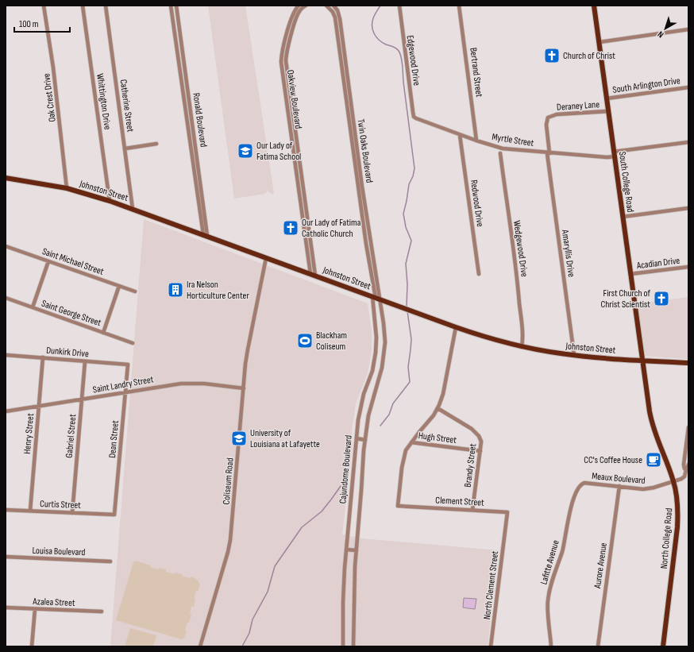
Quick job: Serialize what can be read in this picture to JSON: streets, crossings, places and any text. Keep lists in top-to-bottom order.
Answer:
{
  "streets": {
    "main road": ["South College Road", "Johnston Street", "North College Road"],
    "street": [
      "Edgewood Drive",
      "Bertrand Street",
      "South Arlington Drive",
      "Oak Crest Drive",
      "Oakview Boulevard",
      "Whittington Drive",
      "Catherine Street",
      "Deraney Lane",
      "Ronald Boulevard",
      "Myrtle Street",
      "Twin Oaks Boulevard",
      "Redwood Drive",
      "Wedgewood Drive",
      "Amaryllis Drive",
      "Saint Michael Street",
      "Acadian Drive",
      "Saint George Street",
      "Dunkirk Drive",
      "Saint Landry Street",
      "Henry Street",
      "Gabriel Street",
      "Hugh Street",
      "Dean Street",
      "Brandy Street",
      "Cajundome Boulevard",
      "Meaux Boulevard",
      "Coliseum Road",
      "Clement Street",
      "Curtis Street",
      "Louisa Boulevard",
      "Lafitte Avenue",
      "Aurore Avenue",
      "North Clement Street",
      "Azalea Street"
    ]
  },
  "crossings": [
    ["Edgewood Drive", "Myrtle Street"],
    ["Bertrand Street", "Myrtle Street"],
    ["South Arlington Drive", "South College Road"],
    ["Oak Crest Drive", "Johnston Street"],
    ["Oakview Boulevard", "Johnston Street"],
    ["Whittington Drive", "Johnston Street"],
    ["Catherine Street", "Johnston Street"],
    ["Deraney Lane", "Myrtle Street"],
    ["Deraney Lane", "South College Road"],
    ["Deraney Lane", "Amaryllis Drive"],
    ["Ronald Boulevard", "Johnston Street"],
    ["Myrtle Street", "South College Road"],
    ["Myrtle Street", "Redwood Drive"],
    ["Myrtle Street", "Amaryllis Drive"],
    ["Twin Oaks Boulevard", "Johnston Street"],
    ["Twin Oaks Boulevard", "Cajundome Boulevard"],
    ["South College Road", "Johnston Street"],
    ["South College Road", "Acadian Drive"],
    ["South College Road", "North College Road"],
    ["Johnston Street", "Wedgewood Drive"],
    ["Johnston Street", "Amaryllis Drive"],
    ["Johnston Street", "Cajundome Boulevard"],
    ["Johnston Street", "Coliseum Road"],
    ["Johnston Street", "North College Road"],
    ["Dunkirk Drive", "Henry Street"],
    ["Dunkirk Drive", "Gabriel Street"],
    ["Dunkirk Drive", "Dean Street"],
    ["Saint Landry Street", "Henry Street"],
    ["Saint Landry Street", "Gabriel Street"],
    ["Saint Landry Street", "Dean Street"],
    ["Saint Landry Street", "Coliseum Road"],
    ["Henry Street", "Curtis Street"],
    ["Gabriel Street", "Curtis Street"],
    ["Hugh Street", "Brandy Street"],
    ["Hugh Street", "Clement Street"],
    ["Dean Street", "Curtis Street"],
    ["Brandy Street", "Clement Street"],
    ["Meaux Boulevard", "North College Road"],
    ["Meaux Boulevard", "Lafitte Avenue"],
    ["Meaux Boulevard", "Aurore Avenue"],
    ["Clement Street", "North Clement Street"]
  ],
  "places": {
    "church": ["Church of Christ", "Our Lady of Fatima Catholic Church", "First Church of Christ Scientist"],
    "school or university": ["Our Lady of Fatima School", "University of Louisiana at Lafayette"],
    "building": ["Ira Nelson Horticulture Center"],
    "sports": ["Blackham Coliseum"],
    "cafe": ["CC's Coffee House"]
  },
  "scale_bar": "100 m",
  "north": "bottom left"
}
